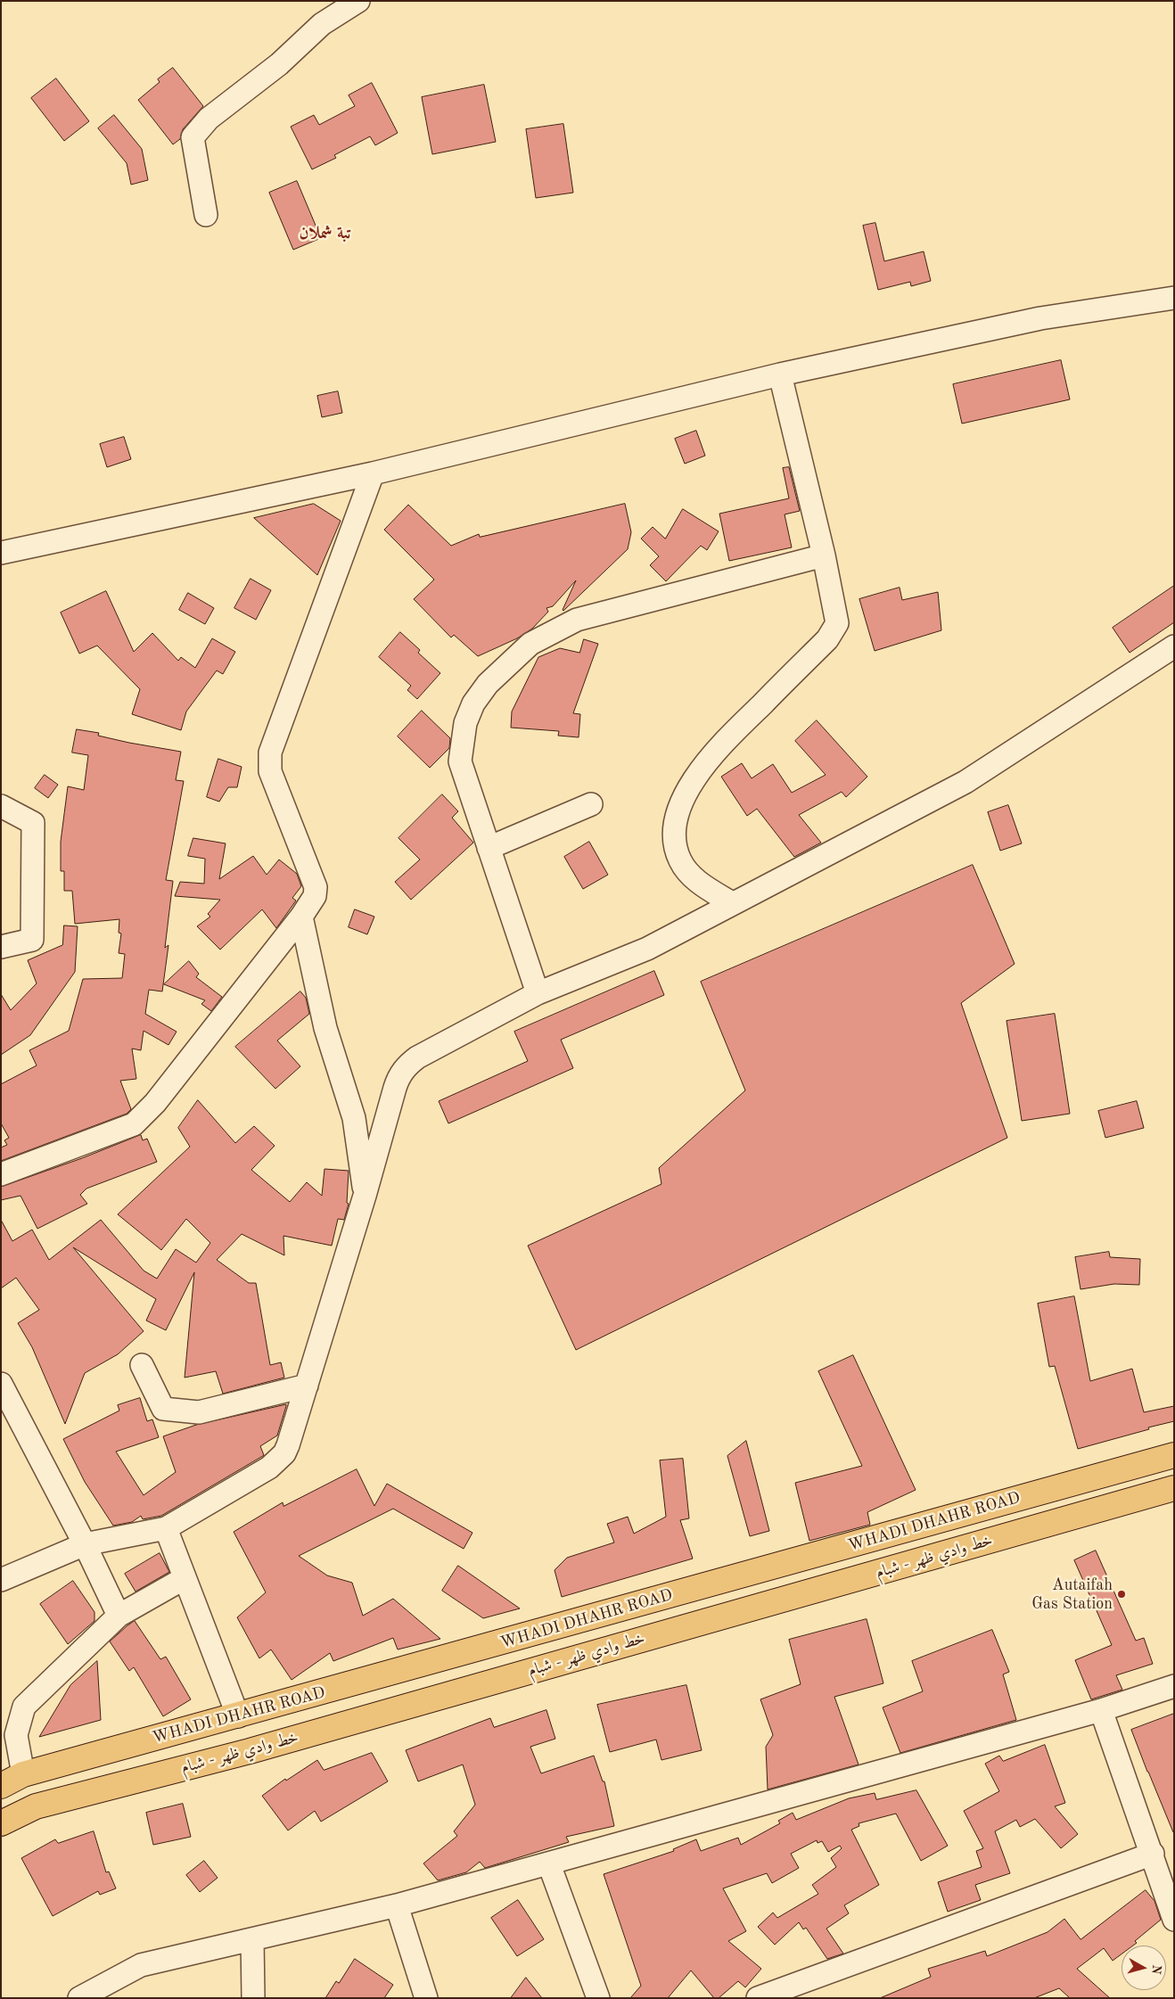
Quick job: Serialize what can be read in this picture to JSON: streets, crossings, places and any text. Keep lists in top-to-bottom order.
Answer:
{
  "streets": {
    "main road": ["WHADI DHAHR ROAD", "خط وادي ظهر - شبام"]
  },
  "districts": ["تبة شملان"],
  "places": ["Autaifah Gas Station"],
  "north": "right"
}
